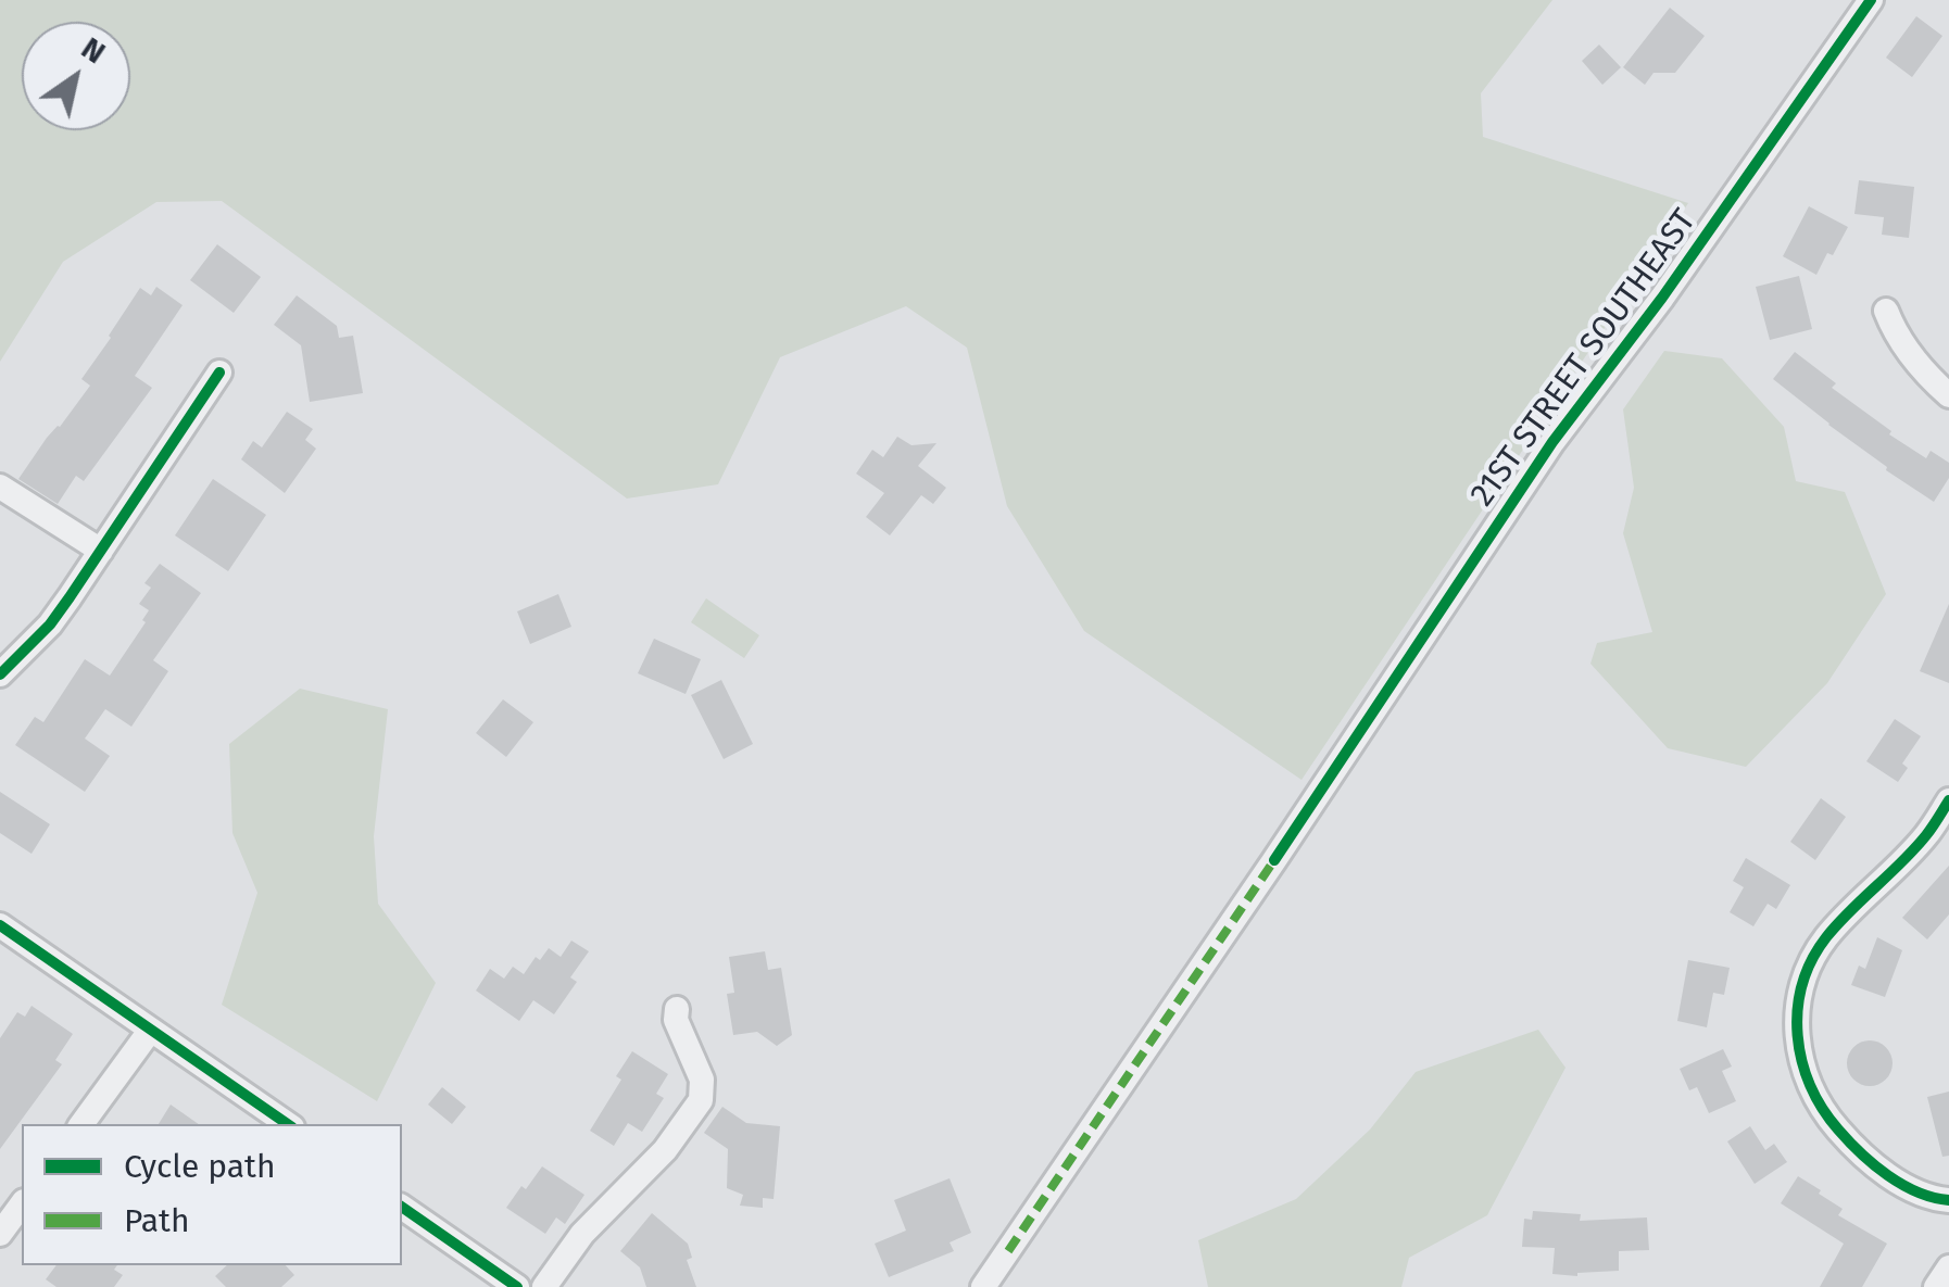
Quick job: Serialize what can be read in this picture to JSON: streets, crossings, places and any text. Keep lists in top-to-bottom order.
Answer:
{
  "streets": {
    "street": ["21ST STREET SOUTHEAST"]
  },
  "legend": ["Cycle path", "Path"],
  "north": "top right"
}
